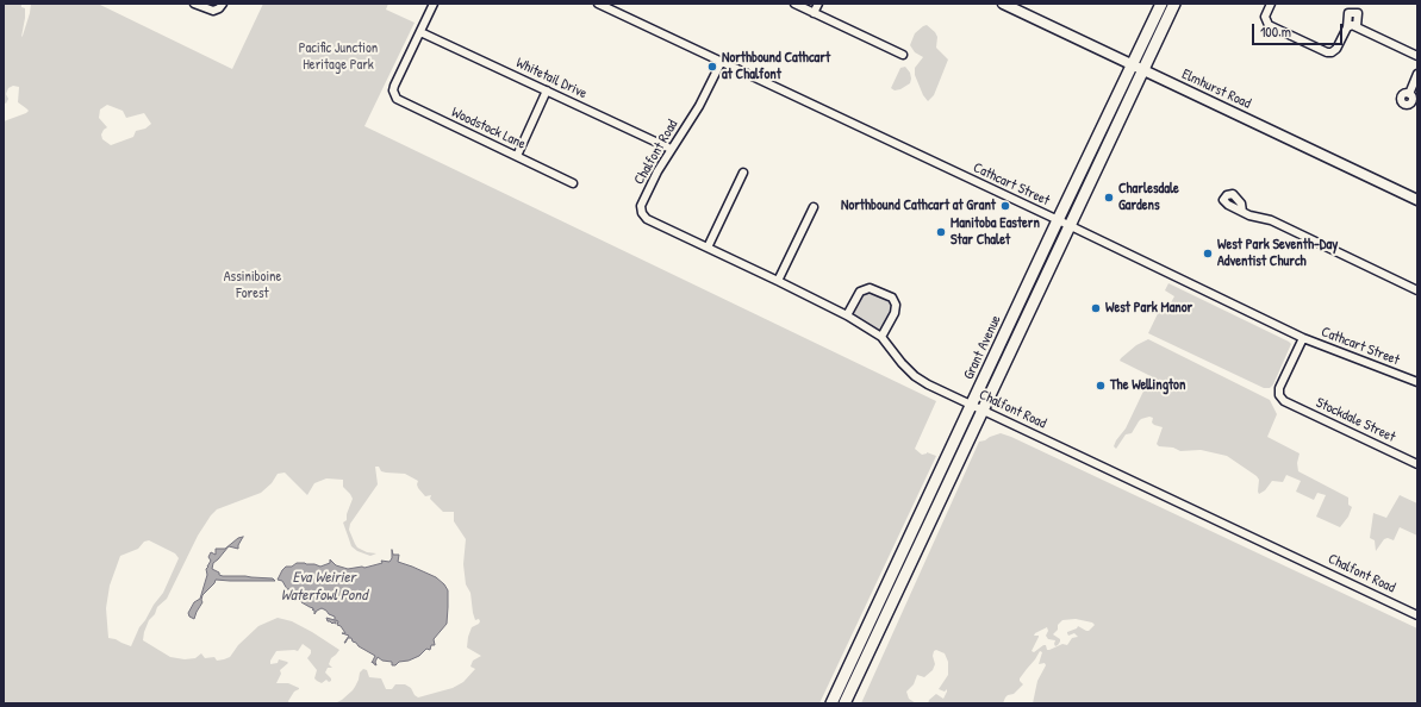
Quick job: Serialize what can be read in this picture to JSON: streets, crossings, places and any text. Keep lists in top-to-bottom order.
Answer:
{
  "streets": {
    "main road": ["Grant Avenue"],
    "street": [
      "Whitetail Drive",
      "Elmhurst Road",
      "Woodstock Lane",
      "Chalfont Road",
      "Cathcart Street",
      "Stockdale Street"
    ]
  },
  "crossings": [
    ["Whitetail Drive", "Woodstock Lane"],
    ["Whitetail Drive", "Chalfont Road"],
    ["Elmhurst Road", "Grant Avenue"],
    ["Chalfont Road", "Cathcart Street"],
    ["Chalfont Road", "Grant Avenue"],
    ["Cathcart Street", "Grant Avenue"],
    ["Cathcart Street", "Stockdale Street"]
  ],
  "water": ["Eva Weirier Waterfowl Pond"],
  "parks": ["Pacific Junction Heritage Park", "Assiniboine Forest"],
  "places": [
    "Northbound Cathcart at Chalfont",
    "Charlesdale Gardens",
    "Northbound Cathcart at Grant",
    "Manitoba Eastern Star Chalet",
    "West Park Seventh-Day Adventist Church",
    "West Park Manor",
    "The Wellington"
  ],
  "scale_bar": "100 m"
}
